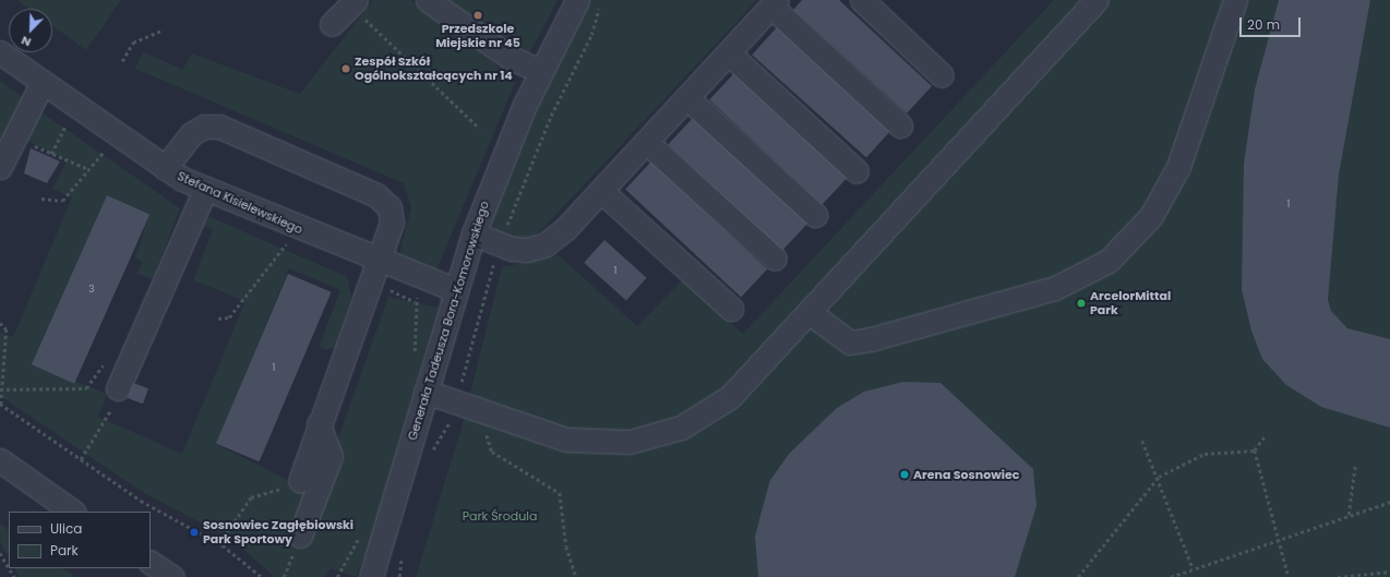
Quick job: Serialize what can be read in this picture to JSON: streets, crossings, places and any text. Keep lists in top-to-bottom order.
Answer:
{
  "streets": {
    "street": ["Stefana Kisielewskiego", "Generała Tadeusza Bora-Komorowskiego"]
  },
  "crossings": [
    ["Stefana Kisielewskiego", "Generała Tadeusza Bora-Komorowskiego"]
  ],
  "parks": ["Park Środula"],
  "places": [
    "Przedszkole Miejskie nr 45",
    "Zespół Szkół Ogólnokształcących nr 14",
    "ArcelorMittal Park",
    "Arena Sosnowiec",
    "Sosnowiec Zagłębiowski Park Sportowy"
  ],
  "house_numbers": [
    "1",
    "1",
    "3",
    "1"
  ],
  "legend": ["Ulica", "Park"],
  "scale_bar": "20 m",
  "north": "bottom left"
}
